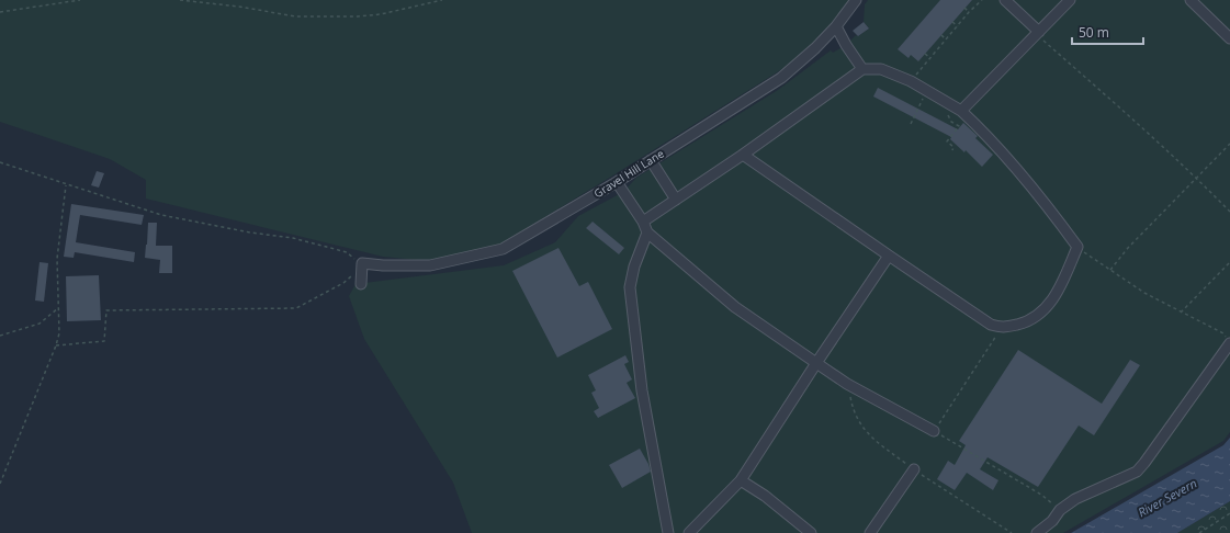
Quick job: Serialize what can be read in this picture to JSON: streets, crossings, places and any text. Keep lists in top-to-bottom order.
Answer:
{
  "streets": {
    "street": ["Gravel Hill Lane"]
  },
  "water": ["River Severn"],
  "scale_bar": "50 m"
}
